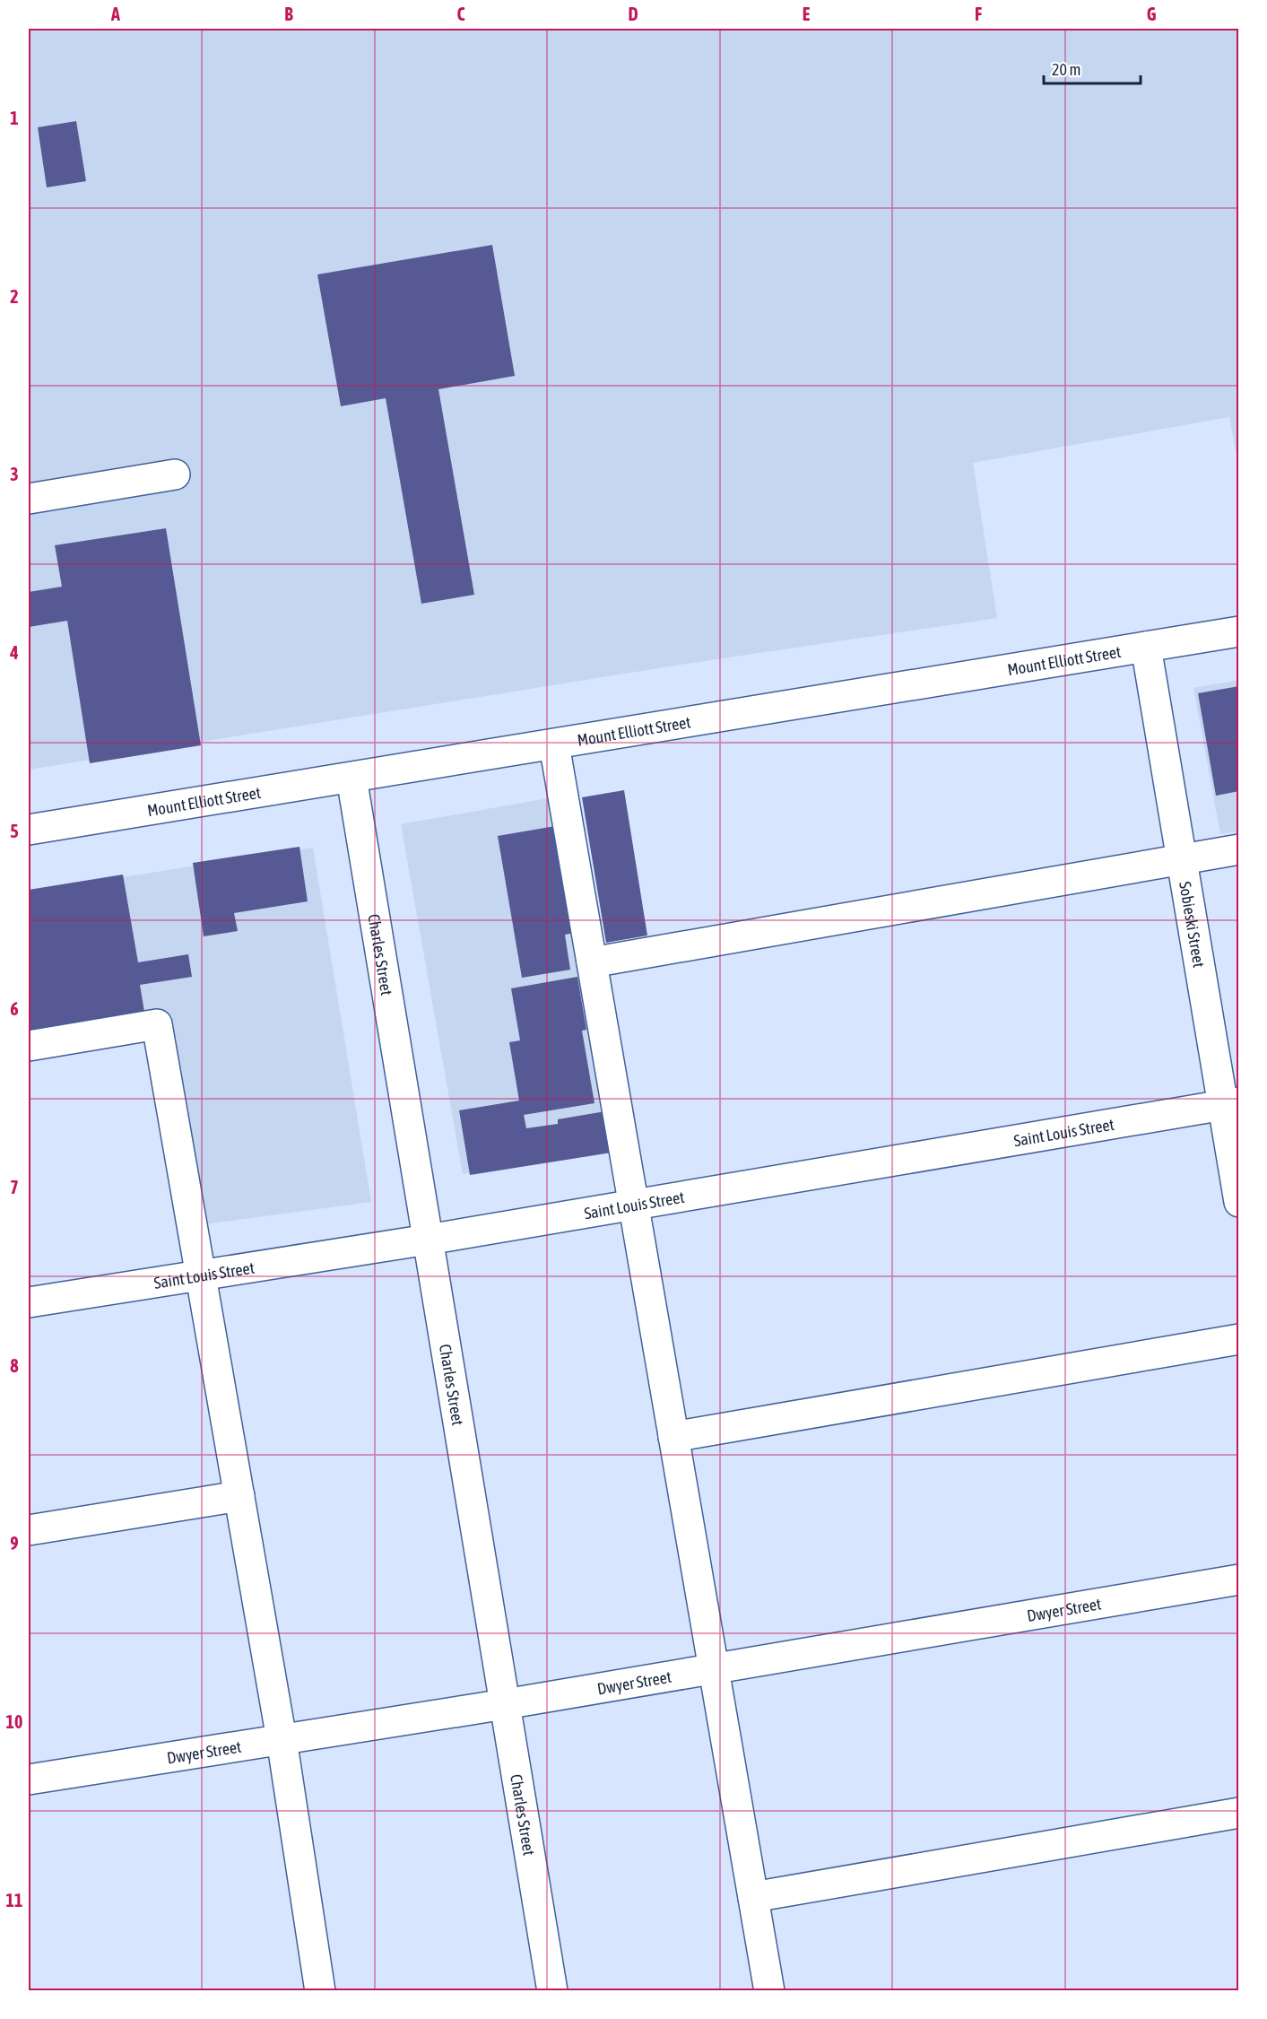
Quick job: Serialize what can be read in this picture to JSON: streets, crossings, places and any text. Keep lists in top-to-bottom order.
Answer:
{
  "streets": {
    "street": [
      "Mount Elliott Street",
      "Sobieski Street",
      "Charles Street",
      "Saint Louis Street",
      "Dwyer Street"
    ]
  },
  "crossings": [
    ["Mount Elliott Street", "Sobieski Street"],
    ["Mount Elliott Street", "Charles Street"],
    ["Sobieski Street", "Saint Louis Street"],
    ["Charles Street", "Saint Louis Street"],
    ["Charles Street", "Dwyer Street"]
  ],
  "scale_bar": "20 m",
  "grid": {
    "columns": [
      "A",
      "B",
      "C",
      "D",
      "E",
      "F",
      "G"
    ],
    "rows": [
      "1",
      "2",
      "3",
      "4",
      "5",
      "6",
      "7",
      "8",
      "9",
      "10",
      "11"
    ]
  }
}
